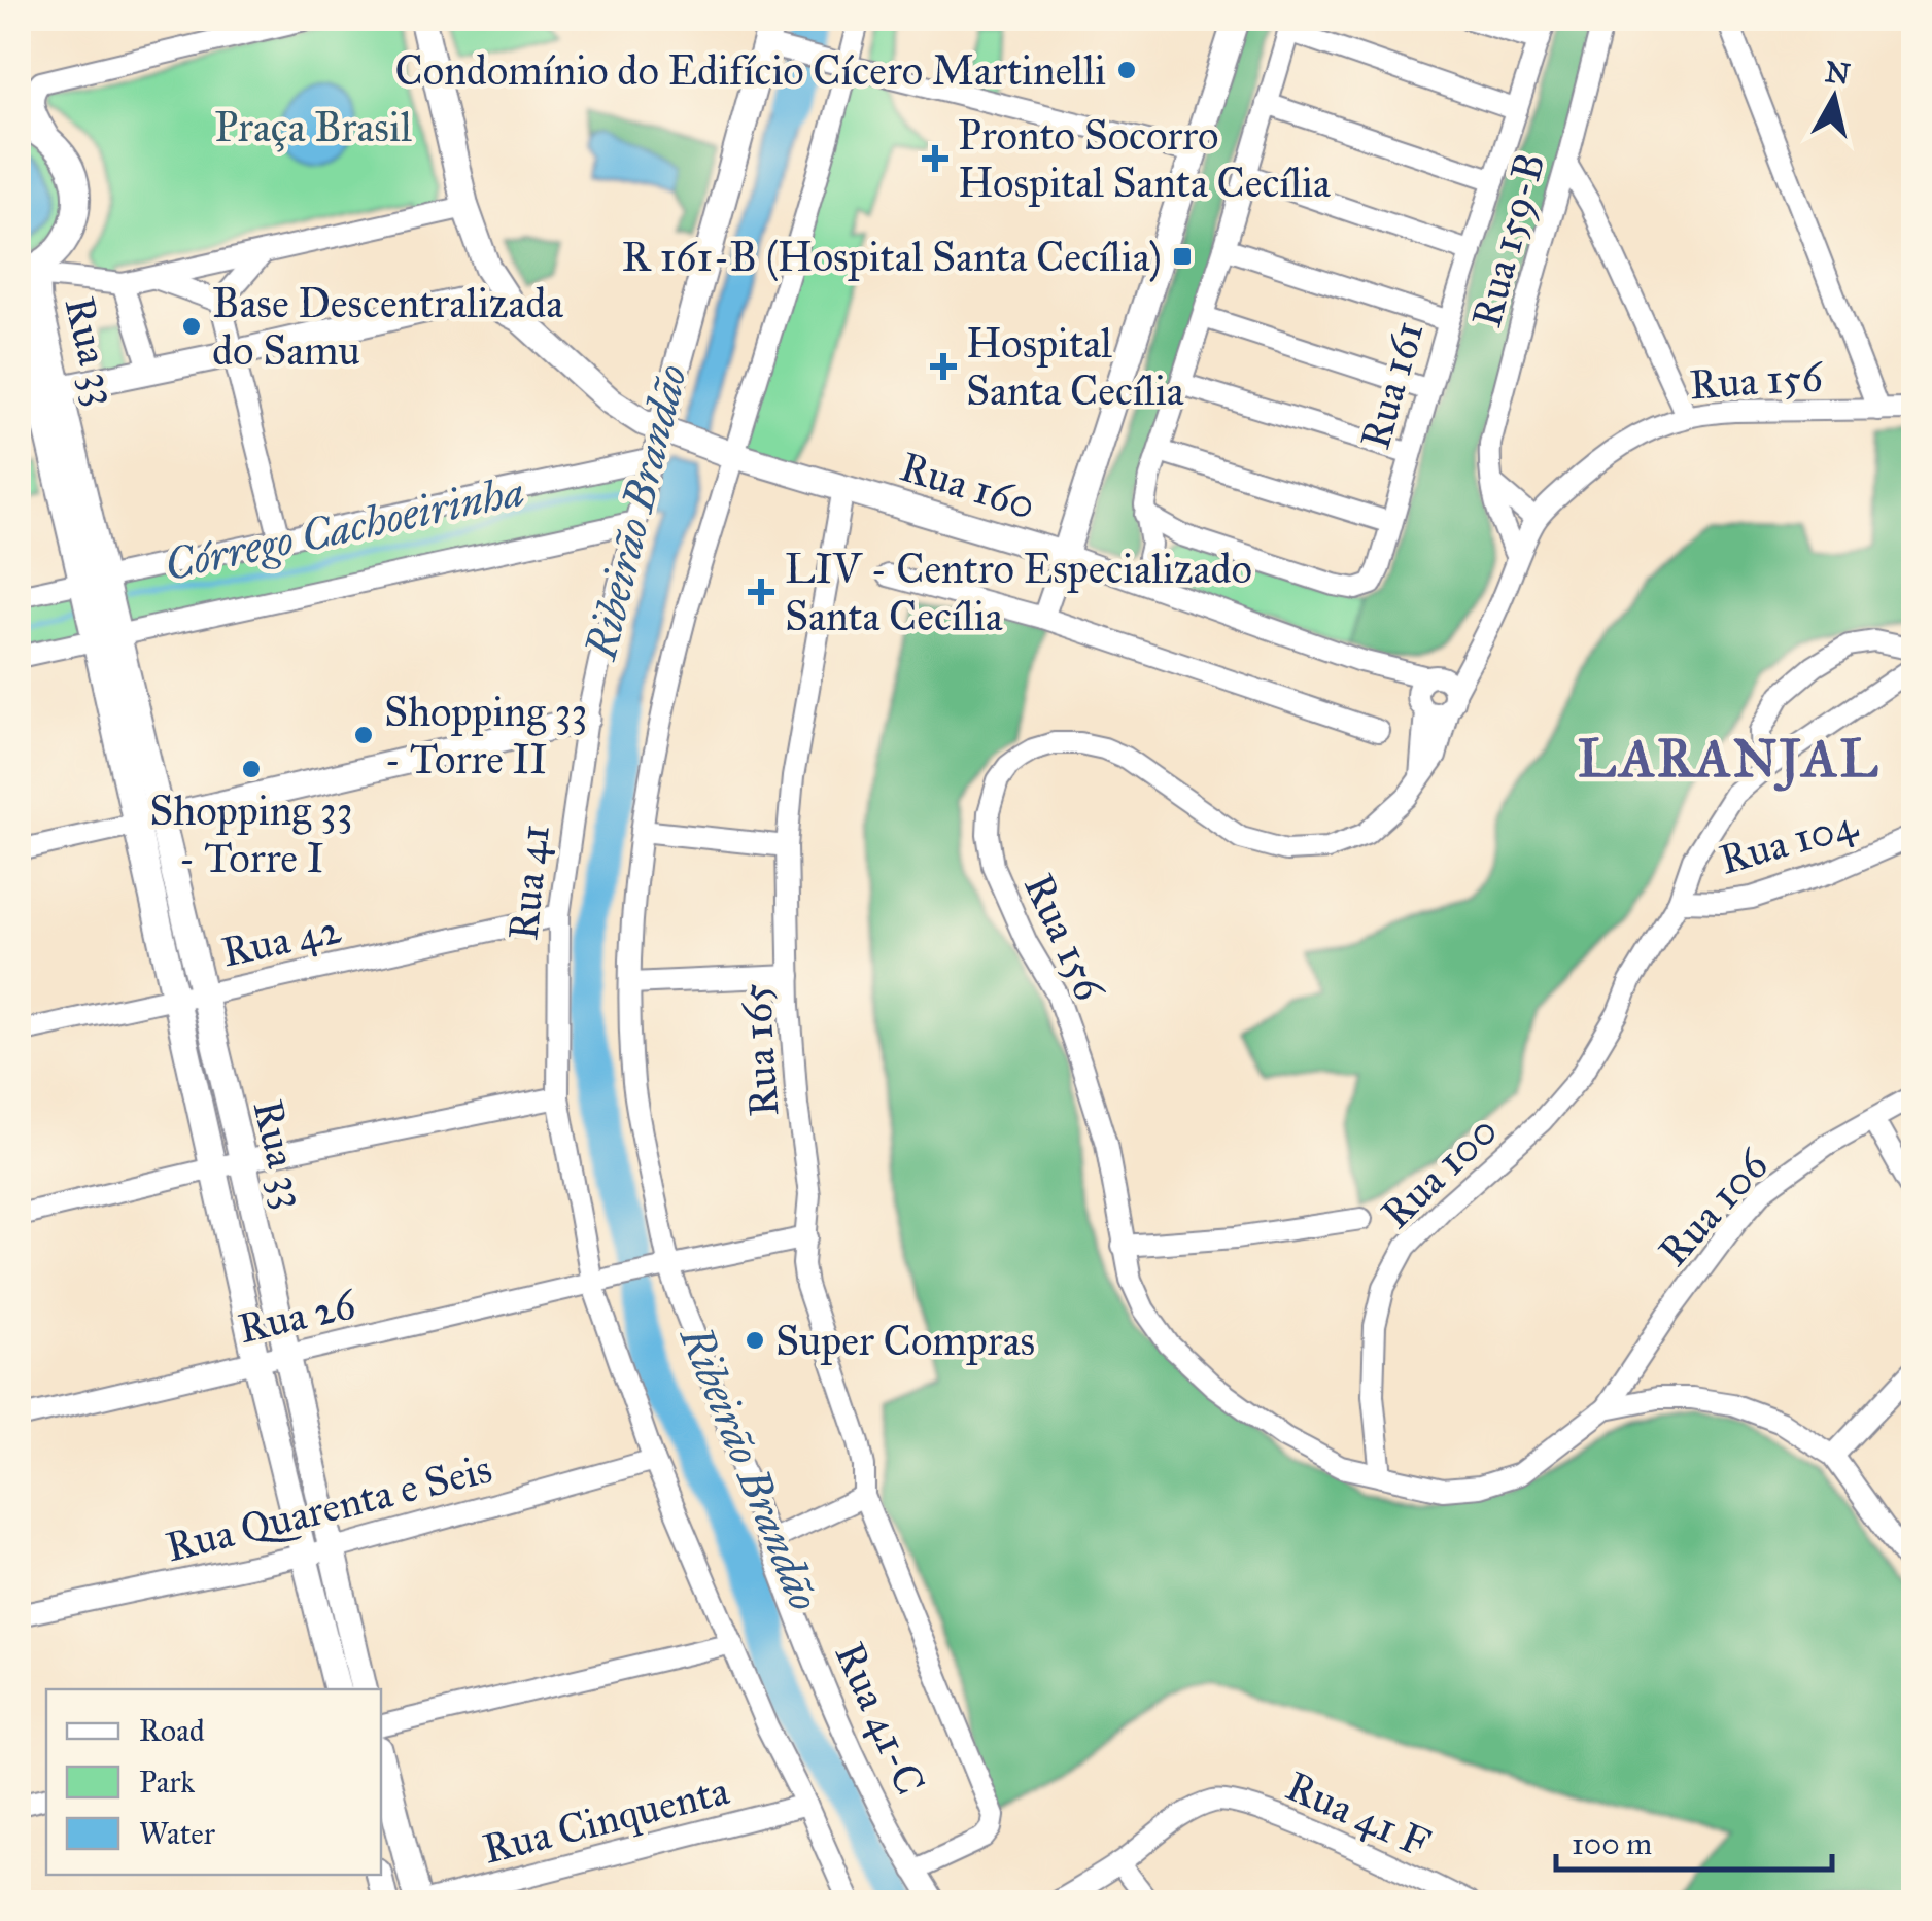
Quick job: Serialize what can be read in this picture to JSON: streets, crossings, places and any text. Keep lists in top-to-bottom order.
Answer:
{
  "streets": {
    "street": [
      "Rua 159-B",
      "Rua 33",
      "Rua 156",
      "Rua 161",
      "Rua 160",
      "Rua 104",
      "Rua 41",
      "Rua 42",
      "Rua 165",
      "Rua 100",
      "Rua 106",
      "Rua 26",
      "Rua Quarenta e Seis",
      "Rua 41-C",
      "Rua 41 F",
      "Rua Cinquenta"
    ]
  },
  "crossings": [
    ["Rua 159-B", "Rua 156"],
    ["Rua 33", "Rua 42"],
    ["Rua 33", "Rua 26"],
    ["Rua 33", "Rua Quarenta e Seis"],
    ["Rua 156", "Rua 100"],
    ["Rua 160", "Rua 165"],
    ["Rua 160", "Rua 41-C"],
    ["Rua 104", "Rua 100"],
    ["Rua 41", "Rua 42"],
    ["Rua 41", "Rua 26"],
    ["Rua 41", "Rua Quarenta e Seis"],
    ["Rua 41", "Rua Cinquenta"],
    ["Rua 165", "Rua 26"],
    ["Rua 165", "Rua 41-C"],
    ["Rua 26", "Rua 41-C"]
  ],
  "districts": ["LARANJAL"],
  "water": ["Ribeirão Brandão", "Córrego Cachoeirinha"],
  "parks": ["Praça Brasil"],
  "places": {
    "other": [
      "Condomínio do Edifício Cícero Martinelli",
      "Base Descentralizada do Samu",
      "Shopping 33 - Torre II",
      "Shopping 33 - Torre I",
      "Super Compras"
    ],
    "health": ["Pronto Socorro Hospital Santa Cecília", "Hospital Santa Cecília", "LIV - Centro Especializado Santa Cecília"],
    "transit": ["R 161-B (Hospital Santa Cecília)"]
  },
  "legend": ["Road", "Park", "Water"],
  "scale_bar": "100 m",
  "north": "top"
}
